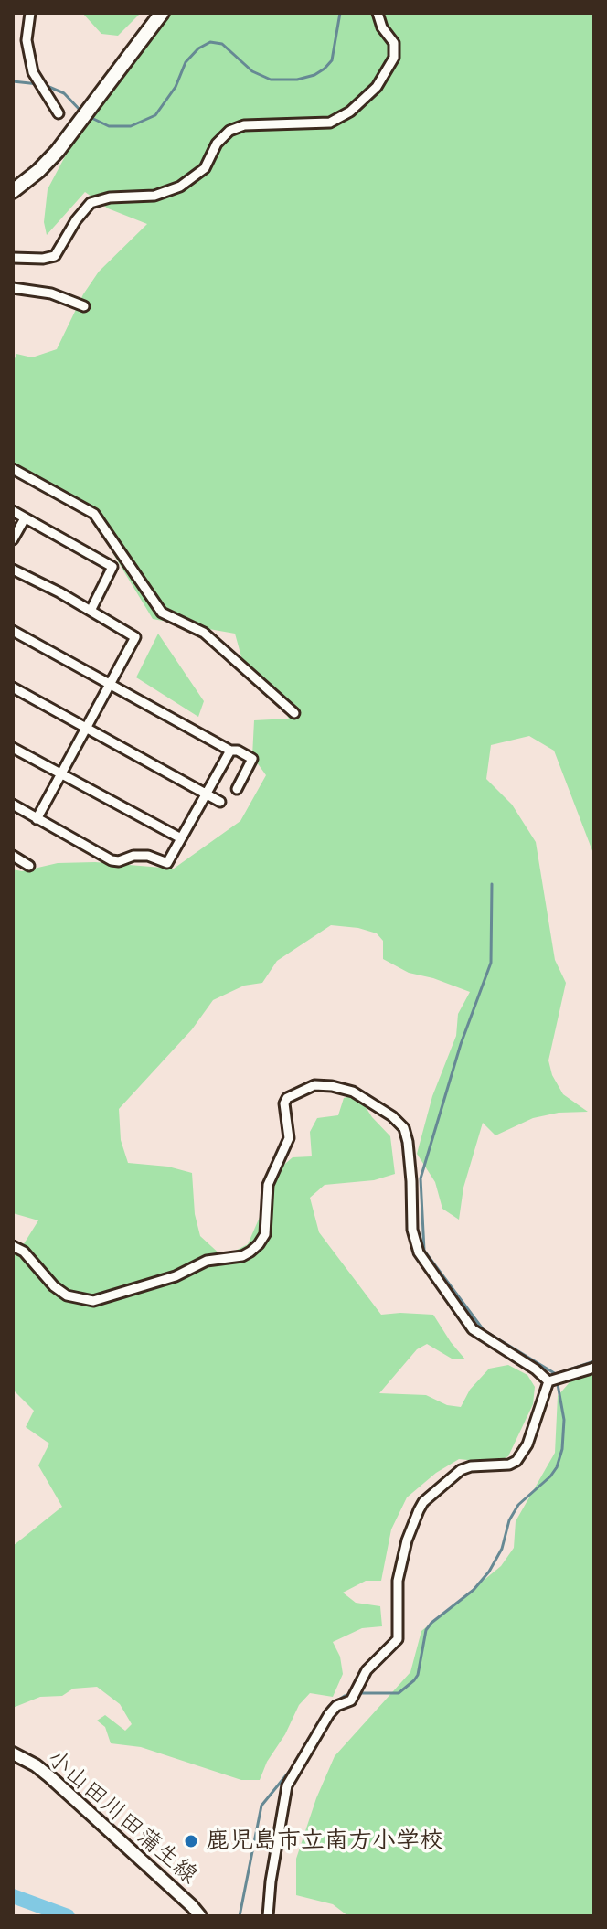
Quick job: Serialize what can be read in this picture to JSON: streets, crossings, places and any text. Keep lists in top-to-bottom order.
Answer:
{
  "streets": {
    "main road": ["小山田川田蒲生線"]
  },
  "places": ["鹿児島市立南方小学校"]
}
